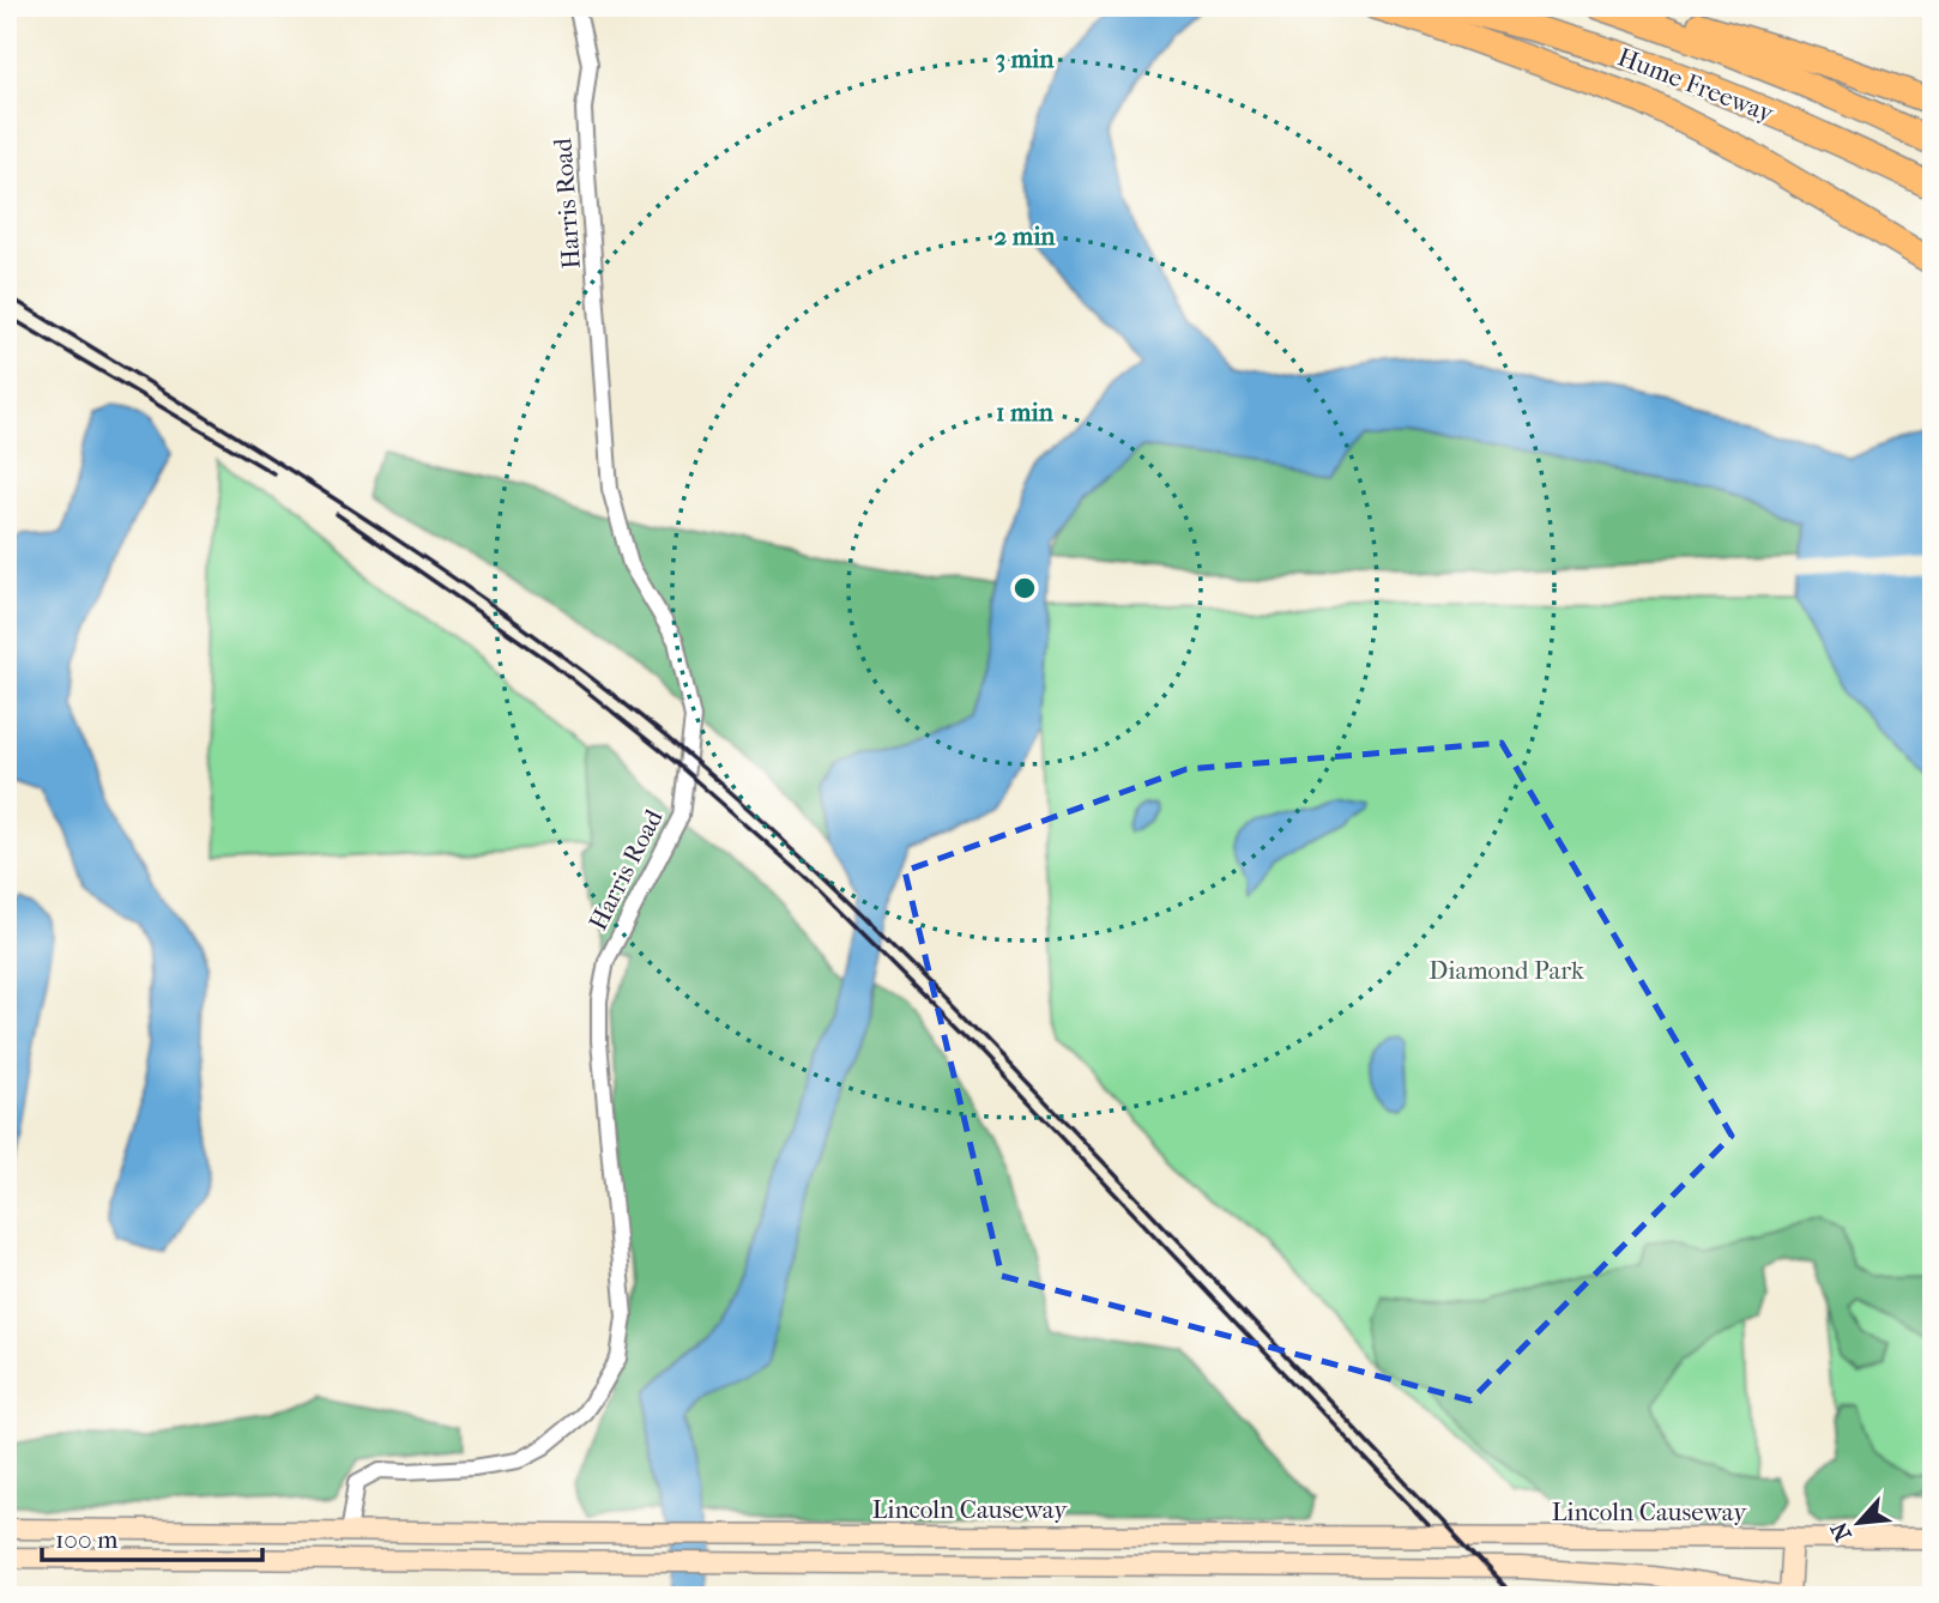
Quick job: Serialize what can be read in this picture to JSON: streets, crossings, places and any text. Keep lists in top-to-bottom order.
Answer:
{
  "streets": {
    "highway": ["Hume Freeway"],
    "main road": ["Lincoln Causeway"],
    "street": ["Harris Road"]
  },
  "crossings": [
    ["Harris Road", "Lincoln Causeway"]
  ],
  "parks": ["Diamond Park"],
  "scale_bar": "100 m",
  "north": "bottom left",
  "rings": ["3 min", "2 min", "1 min"]
}
